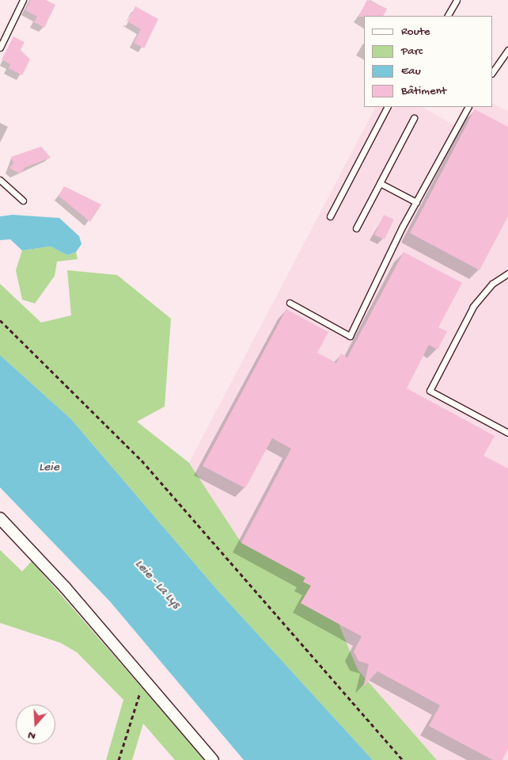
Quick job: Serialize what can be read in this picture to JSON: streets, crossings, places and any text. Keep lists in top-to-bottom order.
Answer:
{
  "water": ["Leie", "Leie - La Lys"],
  "legend": [
    "Route",
    "Parc",
    "Eau",
    "Bâtiment"
  ],
  "north": "bottom"
}
